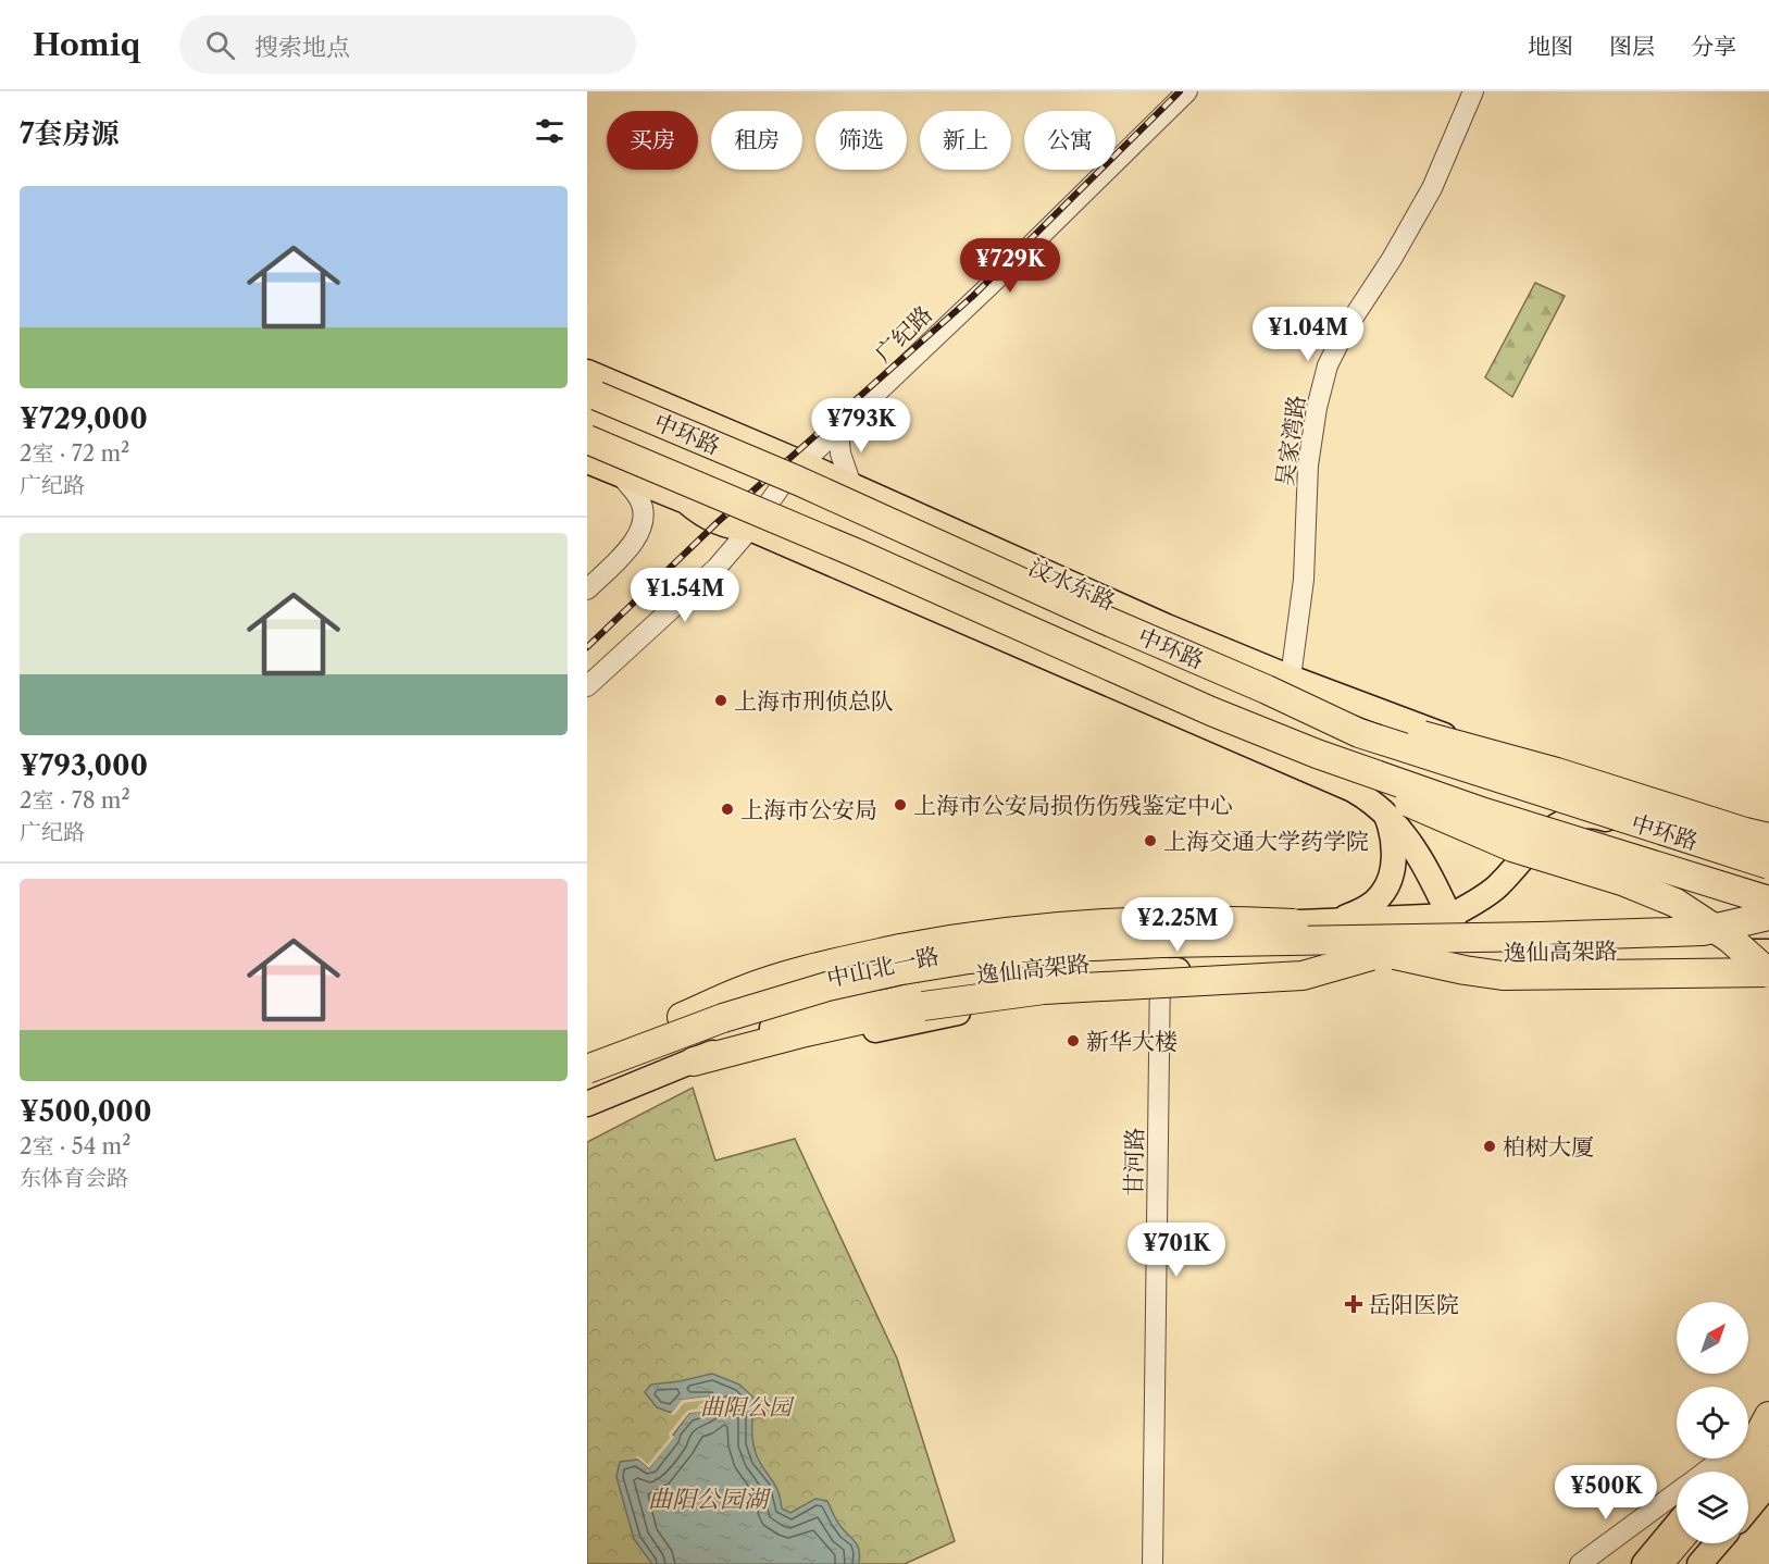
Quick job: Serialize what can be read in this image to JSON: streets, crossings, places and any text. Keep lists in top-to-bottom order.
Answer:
{
  "streets": {
    "highway": ["中环路", "逸仙高架路"],
    "main road": ["汶水东路", "中山北一路"],
    "street": ["广纪路", "吴家湾路", "甘河路"]
  },
  "crossings": [
    ["广纪路", "汶水东路"],
    ["中环路", "吴家湾路"],
    ["中环路", "汶水东路"],
    ["吴家湾路", "汶水东路"],
    ["中山北一路", "甘河路"]
  ],
  "water": ["曲阳公园湖"],
  "parks": ["曲阳公园"],
  "places": {
    "other": [
      "上海市刑侦总队",
      "上海市公安局损伤伤残鉴定中心",
      "上海市公安局",
      "上海交通大学药学院",
      "新华大楼",
      "柏树大厦"
    ],
    "health": ["岳阳医院"]
  },
  "north": "top right",
  "page": {
    "header": "Homiq",
    "search": "搜索地点",
    "nav": ["地图", "图层", "分享"],
    "heading": "7套房源",
    "chip": [
      "买房",
      "租房",
      "筛选",
      "新上",
      "公寓"
    ],
    "list": [
      {
        "name": "¥729,000",
        "note": "2室 · 72 m² · 广纪路"
      },
      {
        "name": "¥793,000",
        "note": "2室 · 78 m² · 广纪路"
      },
      {
        "name": "¥500,000",
        "note": "2室 · 54 m² · 东体育会路"
      }
    ],
    "price": [
      "¥729K",
      "¥1.04M",
      "¥793K",
      "¥1.54M",
      "¥2.25M",
      "¥701K",
      "¥500K"
    ]
  }
}
